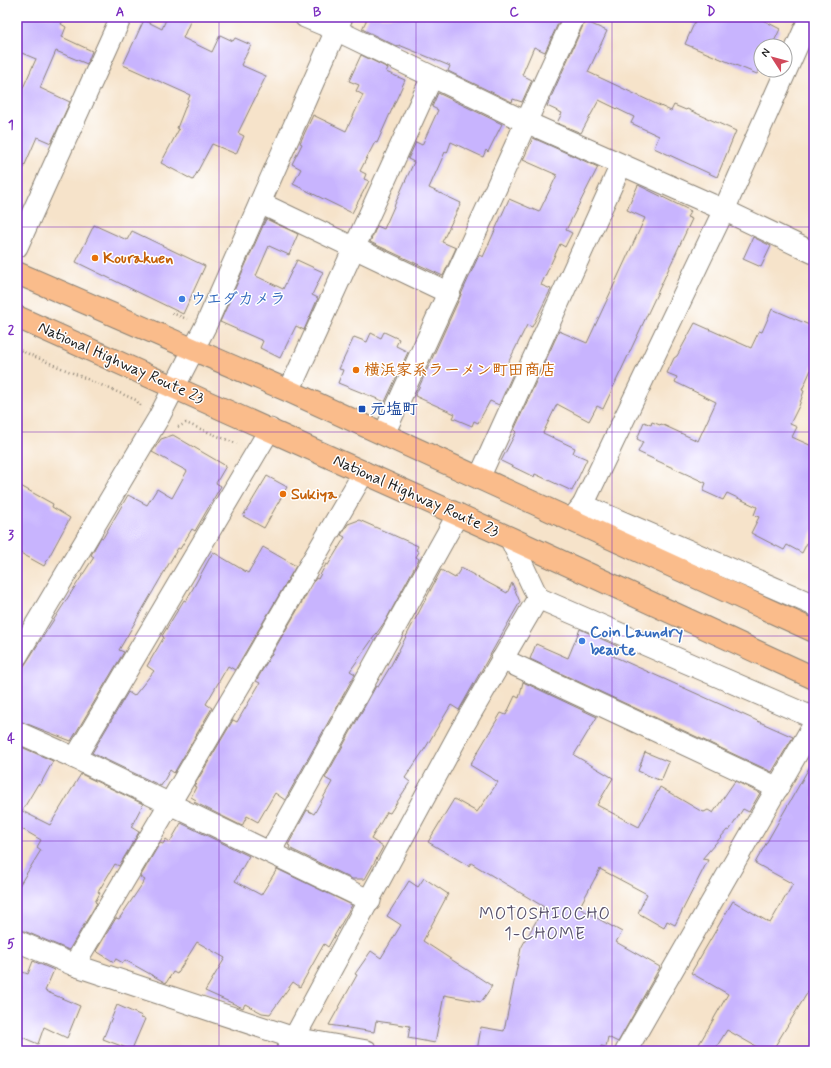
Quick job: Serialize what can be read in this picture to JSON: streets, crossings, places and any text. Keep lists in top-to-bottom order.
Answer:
{
  "streets": {
    "highway": ["National Highway Route 23"]
  },
  "districts": ["MOTOSHIOCHO 1-CHOME"],
  "places": {
    "other": [
      "Kourakuen",
      "ウエダカメラ",
      "横浜家系ラーメン町田商店",
      "Sukiya",
      "Coin Laundry beaute"
    ],
    "transit": ["元塩町"]
  },
  "north": "top left",
  "grid": {
    "columns": [
      "A",
      "B",
      "C",
      "D"
    ],
    "rows": [
      "1",
      "2",
      "3",
      "4",
      "5"
    ]
  }
}
